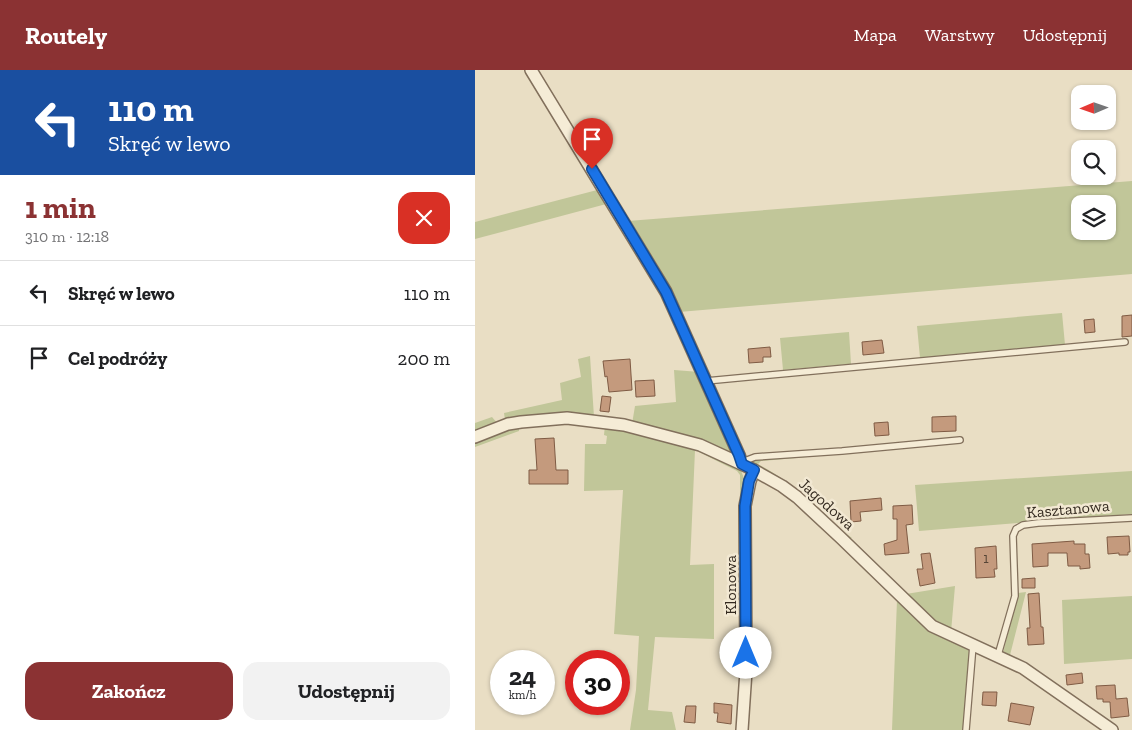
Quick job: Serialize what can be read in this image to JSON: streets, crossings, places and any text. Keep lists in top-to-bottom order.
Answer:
{
  "streets": {
    "street": ["Jagodowa", "Klonowa"],
    "lane": ["Kasztanowa"]
  },
  "crossings": [
    ["Jagodowa", "Kasztanowa"],
    ["Jagodowa", "Klonowa"]
  ],
  "house_numbers": ["1"],
  "north": "left",
  "page": {
    "header": "Routely",
    "nav": ["Mapa", "Warstwy", "Udostępnij"],
    "turn": ["110 m", "Skręć w lewo"],
    "heading": ["1 min", "310 m · 12:18"],
    "list": [
      {
        "name": "Skręć w lewo",
        "value": "110 m"
      },
      {
        "name": "Cel podróży",
        "value": "200 m"
      }
    ],
    "speed": "24 km/h",
    "limit": "30",
    "buttons": ["Zakończ", "Udostępnij"]
  }
}
